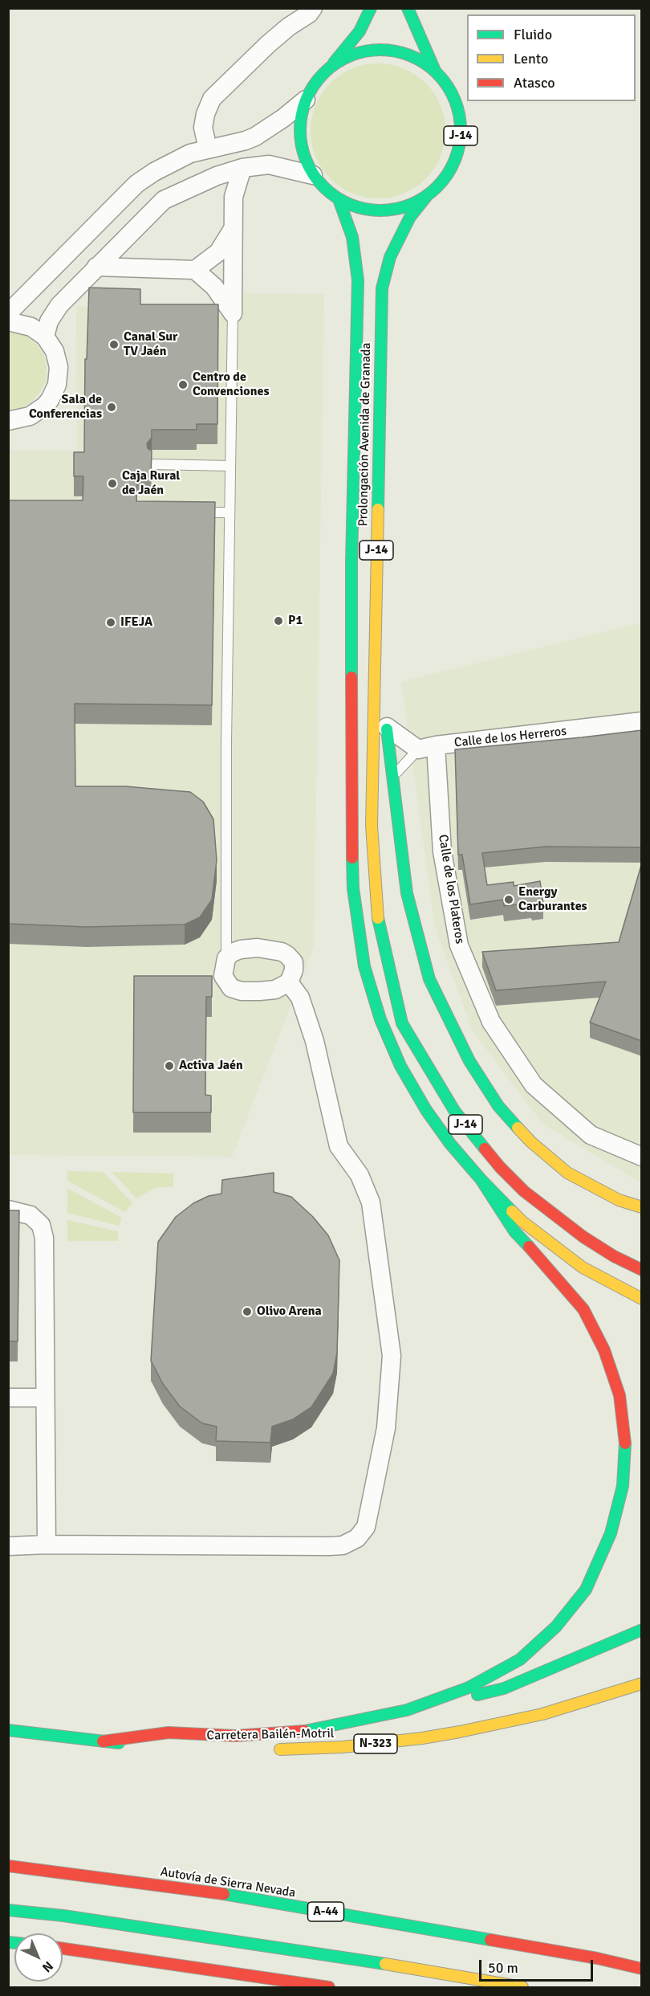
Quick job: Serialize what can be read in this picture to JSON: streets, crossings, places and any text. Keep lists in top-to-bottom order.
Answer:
{
  "streets": {
    "main road": [
      "J-14",
      "Prolongación Avenida de Granada",
      "Carretera Bailén-Motril",
      "N-323",
      "Autovía de Sierra Nevada",
      "A-44"
    ],
    "street": ["Calle de los Herreros", "Calle de los Plateros"]
  },
  "crossings": [
    ["J-14", "Prolongación Avenida de Granada"],
    ["Calle de los Herreros", "Calle de los Plateros"]
  ],
  "places": [
    "Canal Sur TV Jaén",
    "Centro de Convenciones",
    "Sala de Conferencias",
    "Caja Rural de Jaén",
    "P1",
    "IFEJA",
    "Energy Carburantes",
    "Activa Jaén",
    "Olivo Arena"
  ],
  "legend": ["Fluido", "Lento", "Atasco"],
  "scale_bar": "50 m",
  "north": "bottom right"
}
